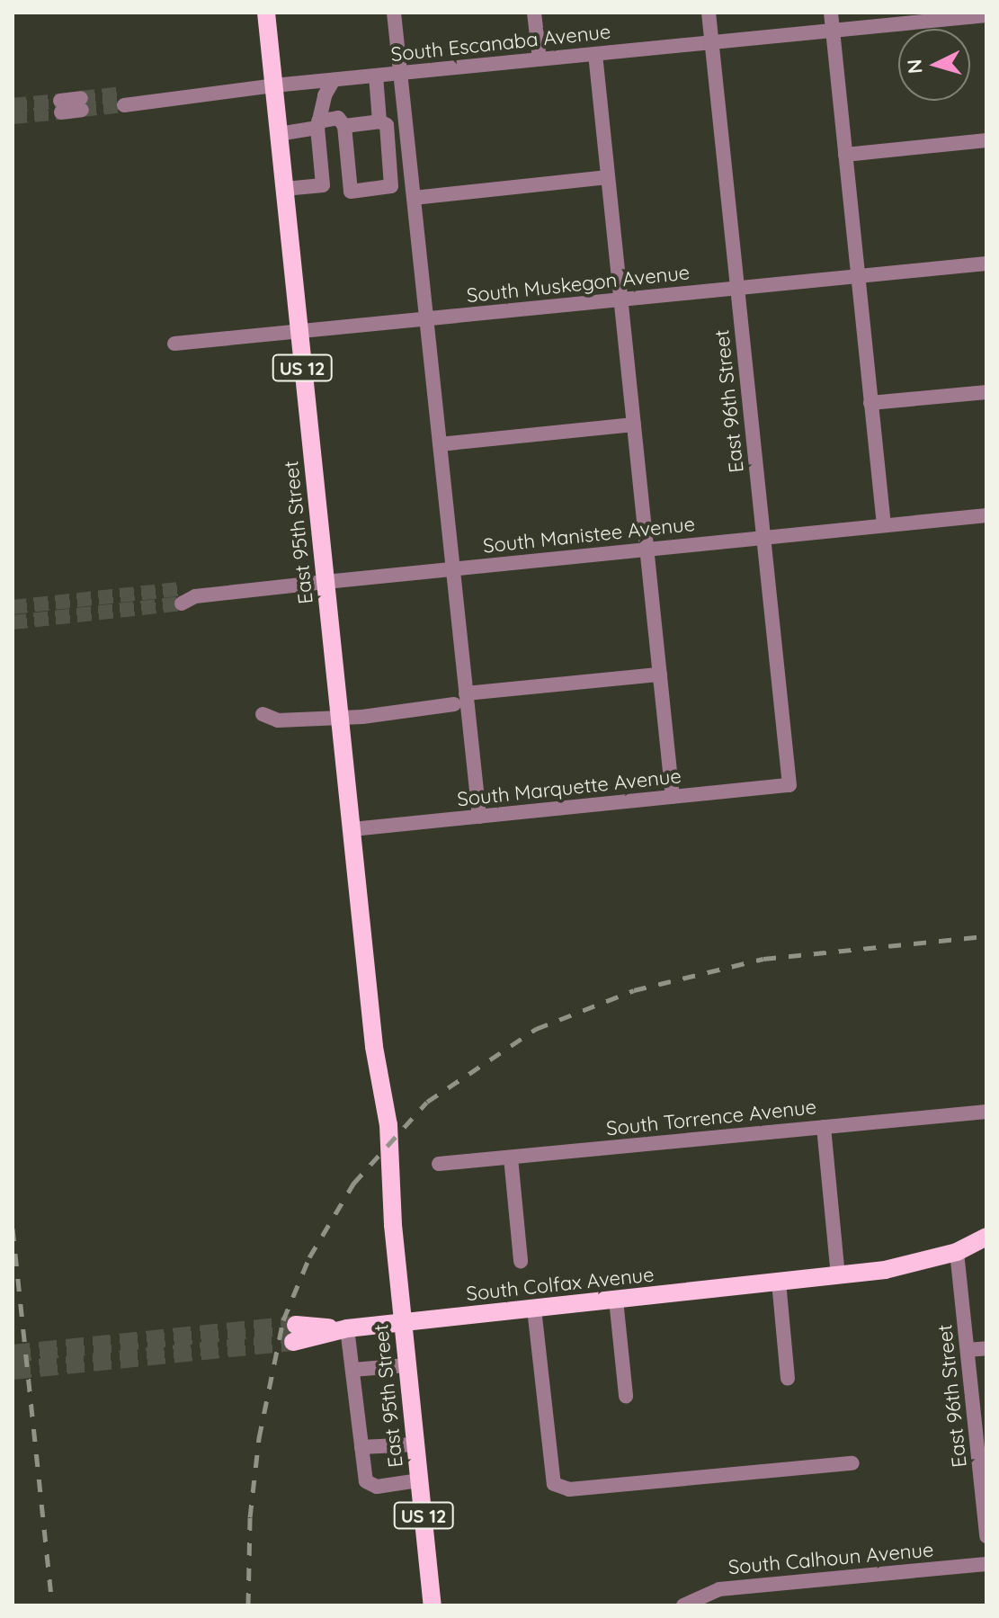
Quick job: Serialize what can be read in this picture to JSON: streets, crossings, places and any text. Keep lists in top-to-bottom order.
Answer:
{
  "streets": {
    "main road": ["US 12", "East 95th Street", "South Colfax Avenue"],
    "street": [
      "South Escanaba Avenue",
      "South Muskegon Avenue",
      "East 96th Street",
      "South Manistee Avenue",
      "South Marquette Avenue",
      "South Torrence Avenue",
      "South Calhoun Avenue"
    ]
  },
  "crossings": [
    ["South Escanaba Avenue", "East 96th Street"],
    ["South Escanaba Avenue", "East 95th Street"],
    ["South Muskegon Avenue", "East 96th Street"],
    ["South Muskegon Avenue", "East 95th Street"],
    ["East 96th Street", "South Manistee Avenue"],
    ["East 96th Street", "South Marquette Avenue"],
    ["East 96th Street", "South Colfax Avenue"],
    ["East 95th Street", "South Manistee Avenue"],
    ["East 95th Street", "South Marquette Avenue"],
    ["East 95th Street", "South Colfax Avenue"]
  ],
  "north": "left"
}
